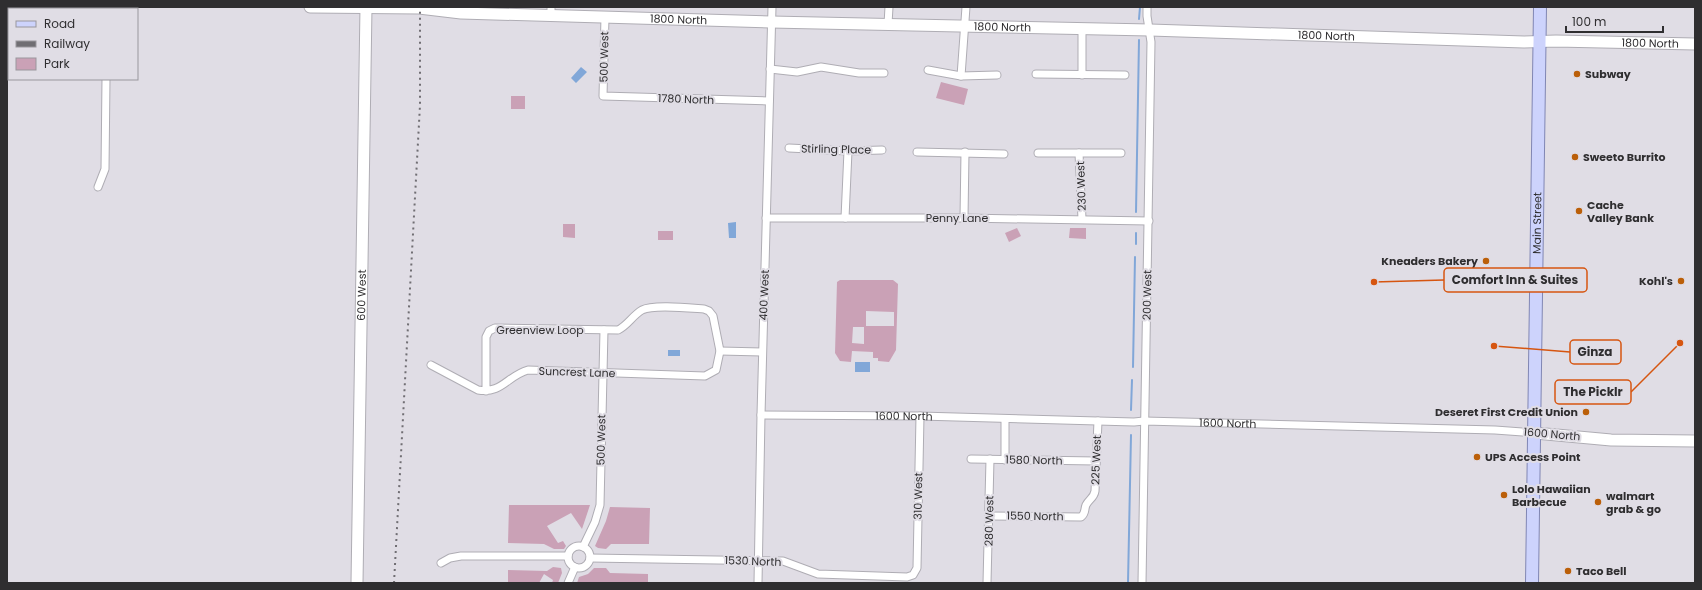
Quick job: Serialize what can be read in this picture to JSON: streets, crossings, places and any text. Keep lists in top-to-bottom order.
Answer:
{
  "streets": {
    "main road": ["Main Street"],
    "street": [
      "1800 North",
      "500 West",
      "1780 North",
      "Stirling Place",
      "230 West",
      "Penny Lane",
      "600 West",
      "400 West",
      "200 West",
      "Greenview Loop",
      "Suncrest Lane",
      "1600 North",
      "1580 North",
      "225 West",
      "310 West",
      "1550 North",
      "280 West",
      "1530 North"
    ]
  },
  "crossings": [
    ["1800 North", "500 West"],
    ["1800 North", "Main Street"],
    ["1800 North", "600 West"],
    ["1800 North", "400 West"],
    ["1800 North", "200 West"],
    ["500 West", "1780 North"],
    ["500 West", "Greenview Loop"],
    ["500 West", "Suncrest Lane"],
    ["500 West", "1530 North"],
    ["1780 North", "400 West"],
    ["230 West", "Penny Lane"],
    ["Penny Lane", "400 West"],
    ["Penny Lane", "200 West"],
    ["Main Street", "1600 North"],
    ["400 West", "1600 North"],
    ["400 West", "1530 North"],
    ["200 West", "1600 North"],
    ["Greenview Loop", "Suncrest Lane"],
    ["1600 North", "225 West"],
    ["1600 North", "310 West"],
    ["1580 North", "225 West"],
    ["1580 North", "280 West"],
    ["225 West", "1550 North"],
    ["310 West", "1530 North"],
    ["1550 North", "280 West"]
  ],
  "places": [
    "Subway",
    "Sweeto Burrito",
    "Cache Valley Bank",
    "Kneaders Bakery",
    "Kohl's",
    "Comfort Inn & Suites",
    "The Picklr",
    "Ginza",
    "Deseret First Credit Union",
    "UPS Access Point",
    "Lolo Hawaiian Barbecue",
    "walmart grab & go",
    "Taco Bell"
  ],
  "legend": ["Road", "Railway", "Park"],
  "scale_bar": "100 m"
}
